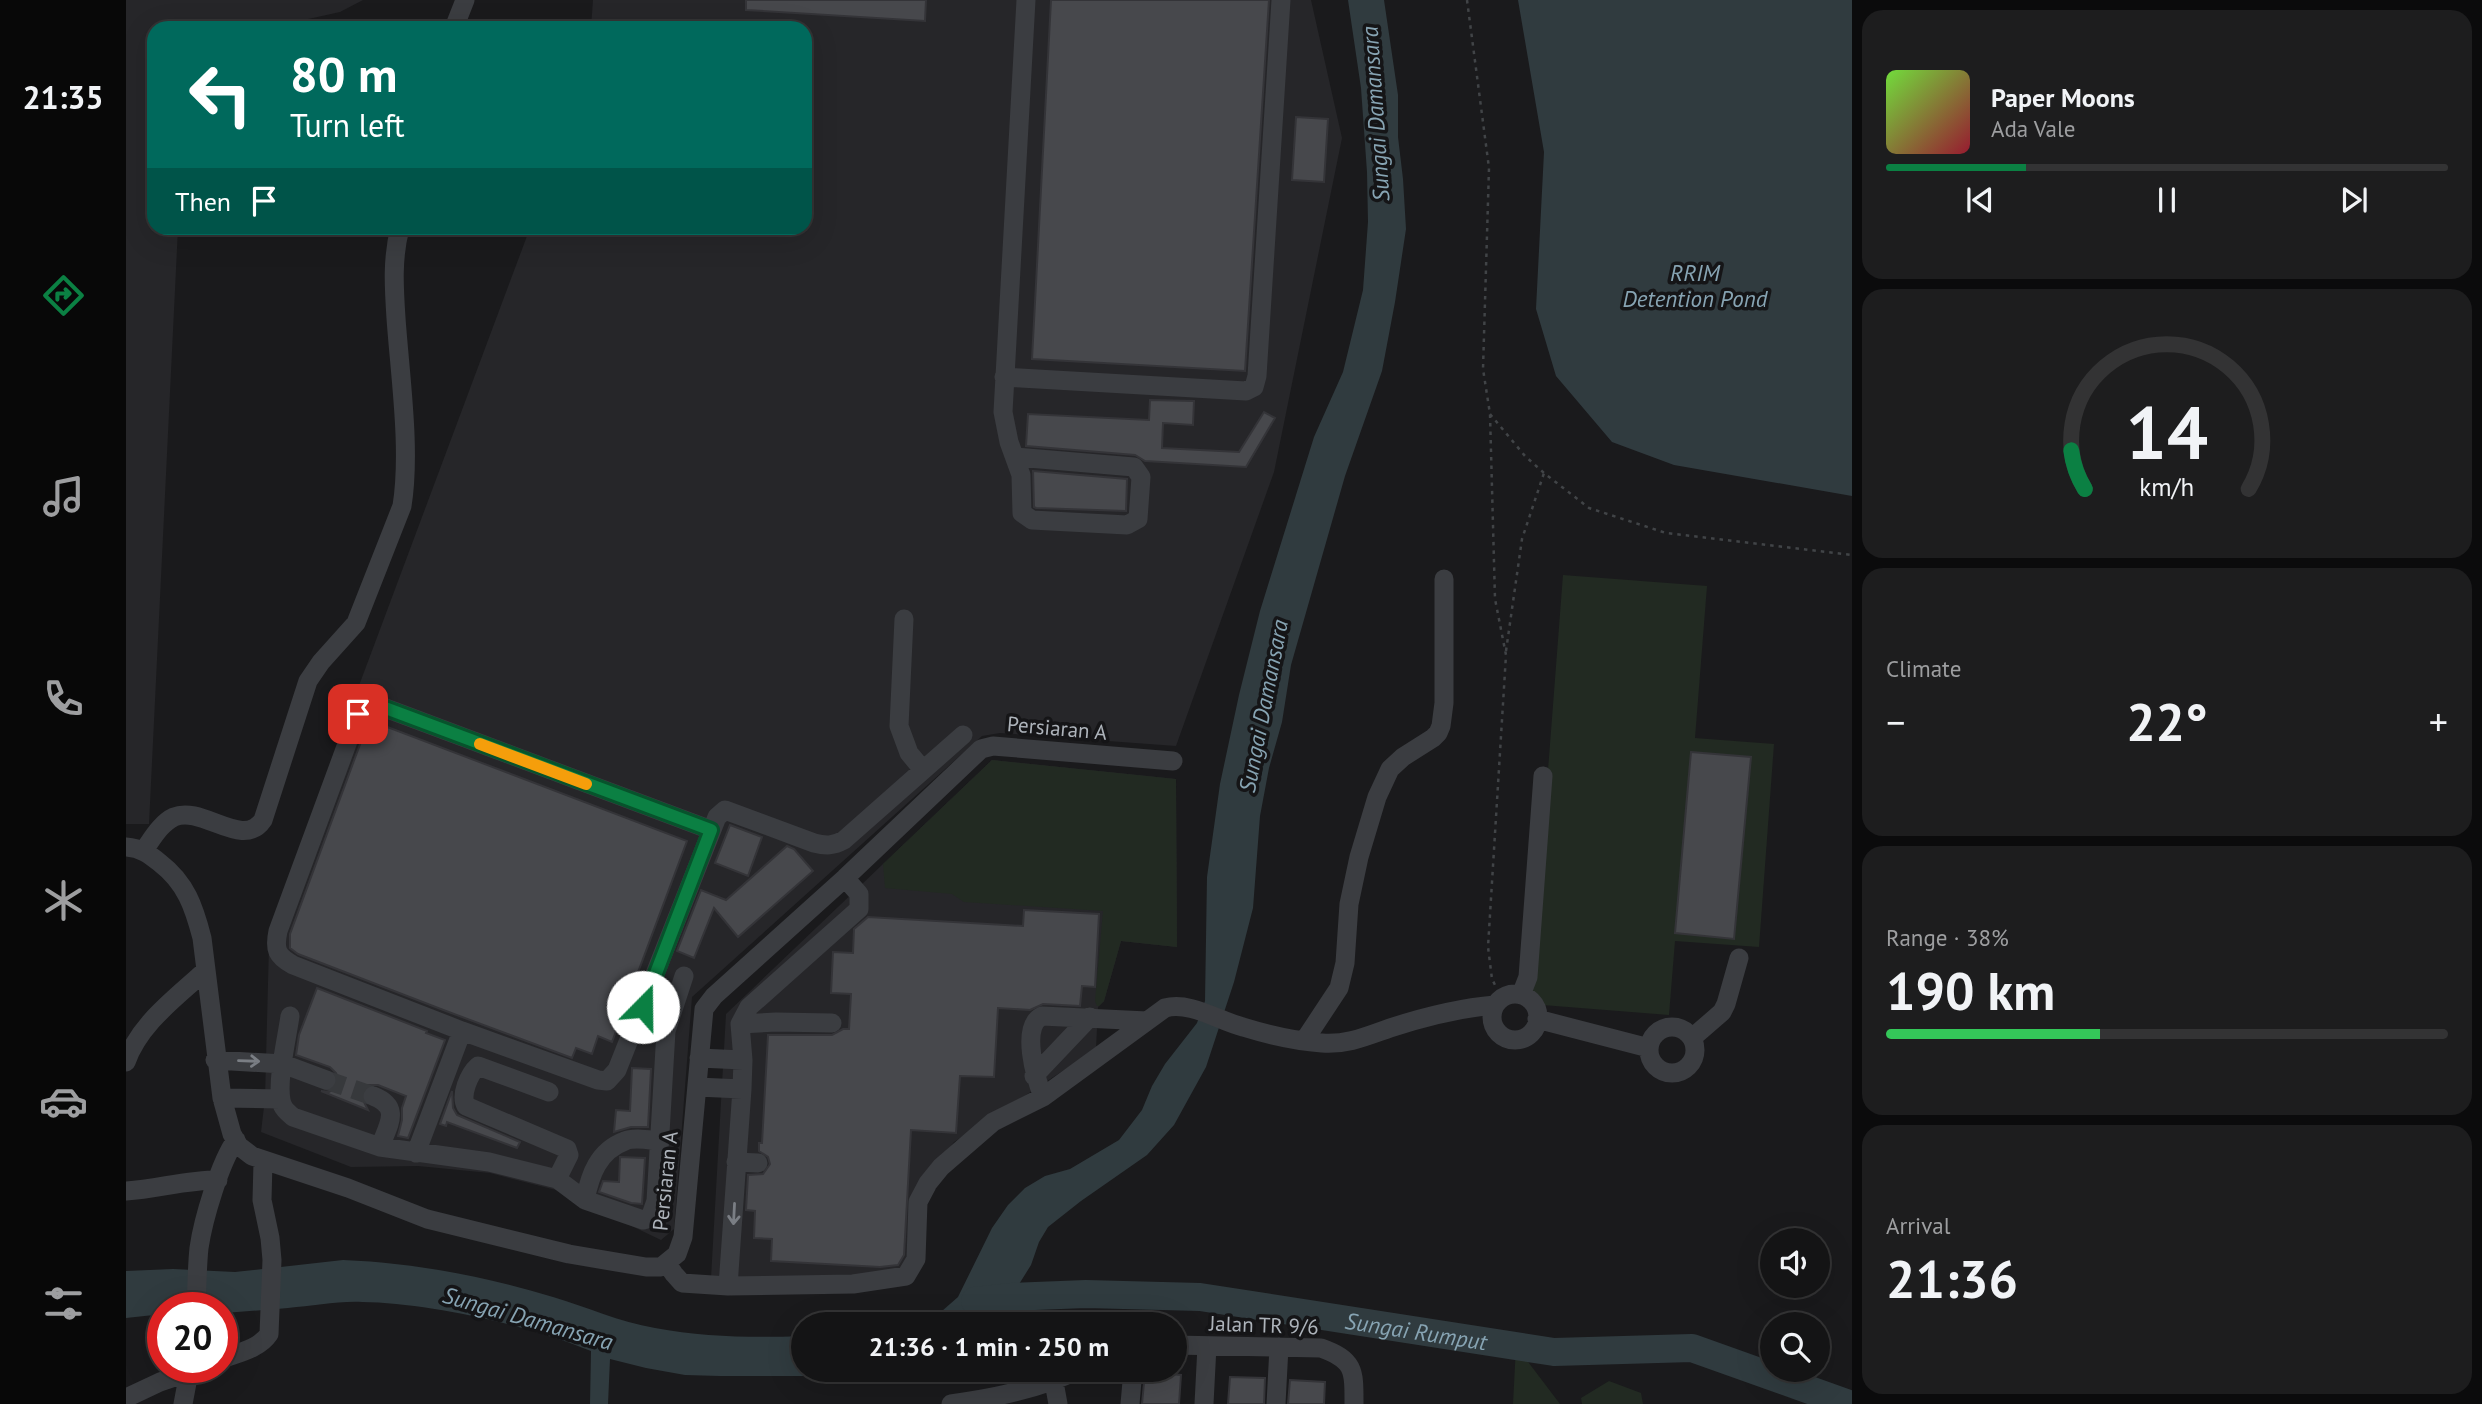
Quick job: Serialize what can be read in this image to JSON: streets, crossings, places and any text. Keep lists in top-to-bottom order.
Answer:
{
  "streets": {
    "street": ["Persiaran A", "Jalan TR 9/6"]
  },
  "water": ["Sungai Damansara", "RRIM Detention Pond", "Sungai Rumput"],
  "page": {
    "tabs": "21:35",
    "turn": ["80 m", "Turn left"],
    "song": ["Paper Moons", "Ada Vale"],
    "then": "Then",
    "tile": [
      "Climate",
      ["Range · 38%", "190 km"],
      ["Arrival", "21:36"]
    ],
    "heat": ["−", "22°", "+"],
    "limit": "20",
    "trip": "21:36 · 1 min · 250 m",
    "gauge": ["14", "km/h"]
  }
}
